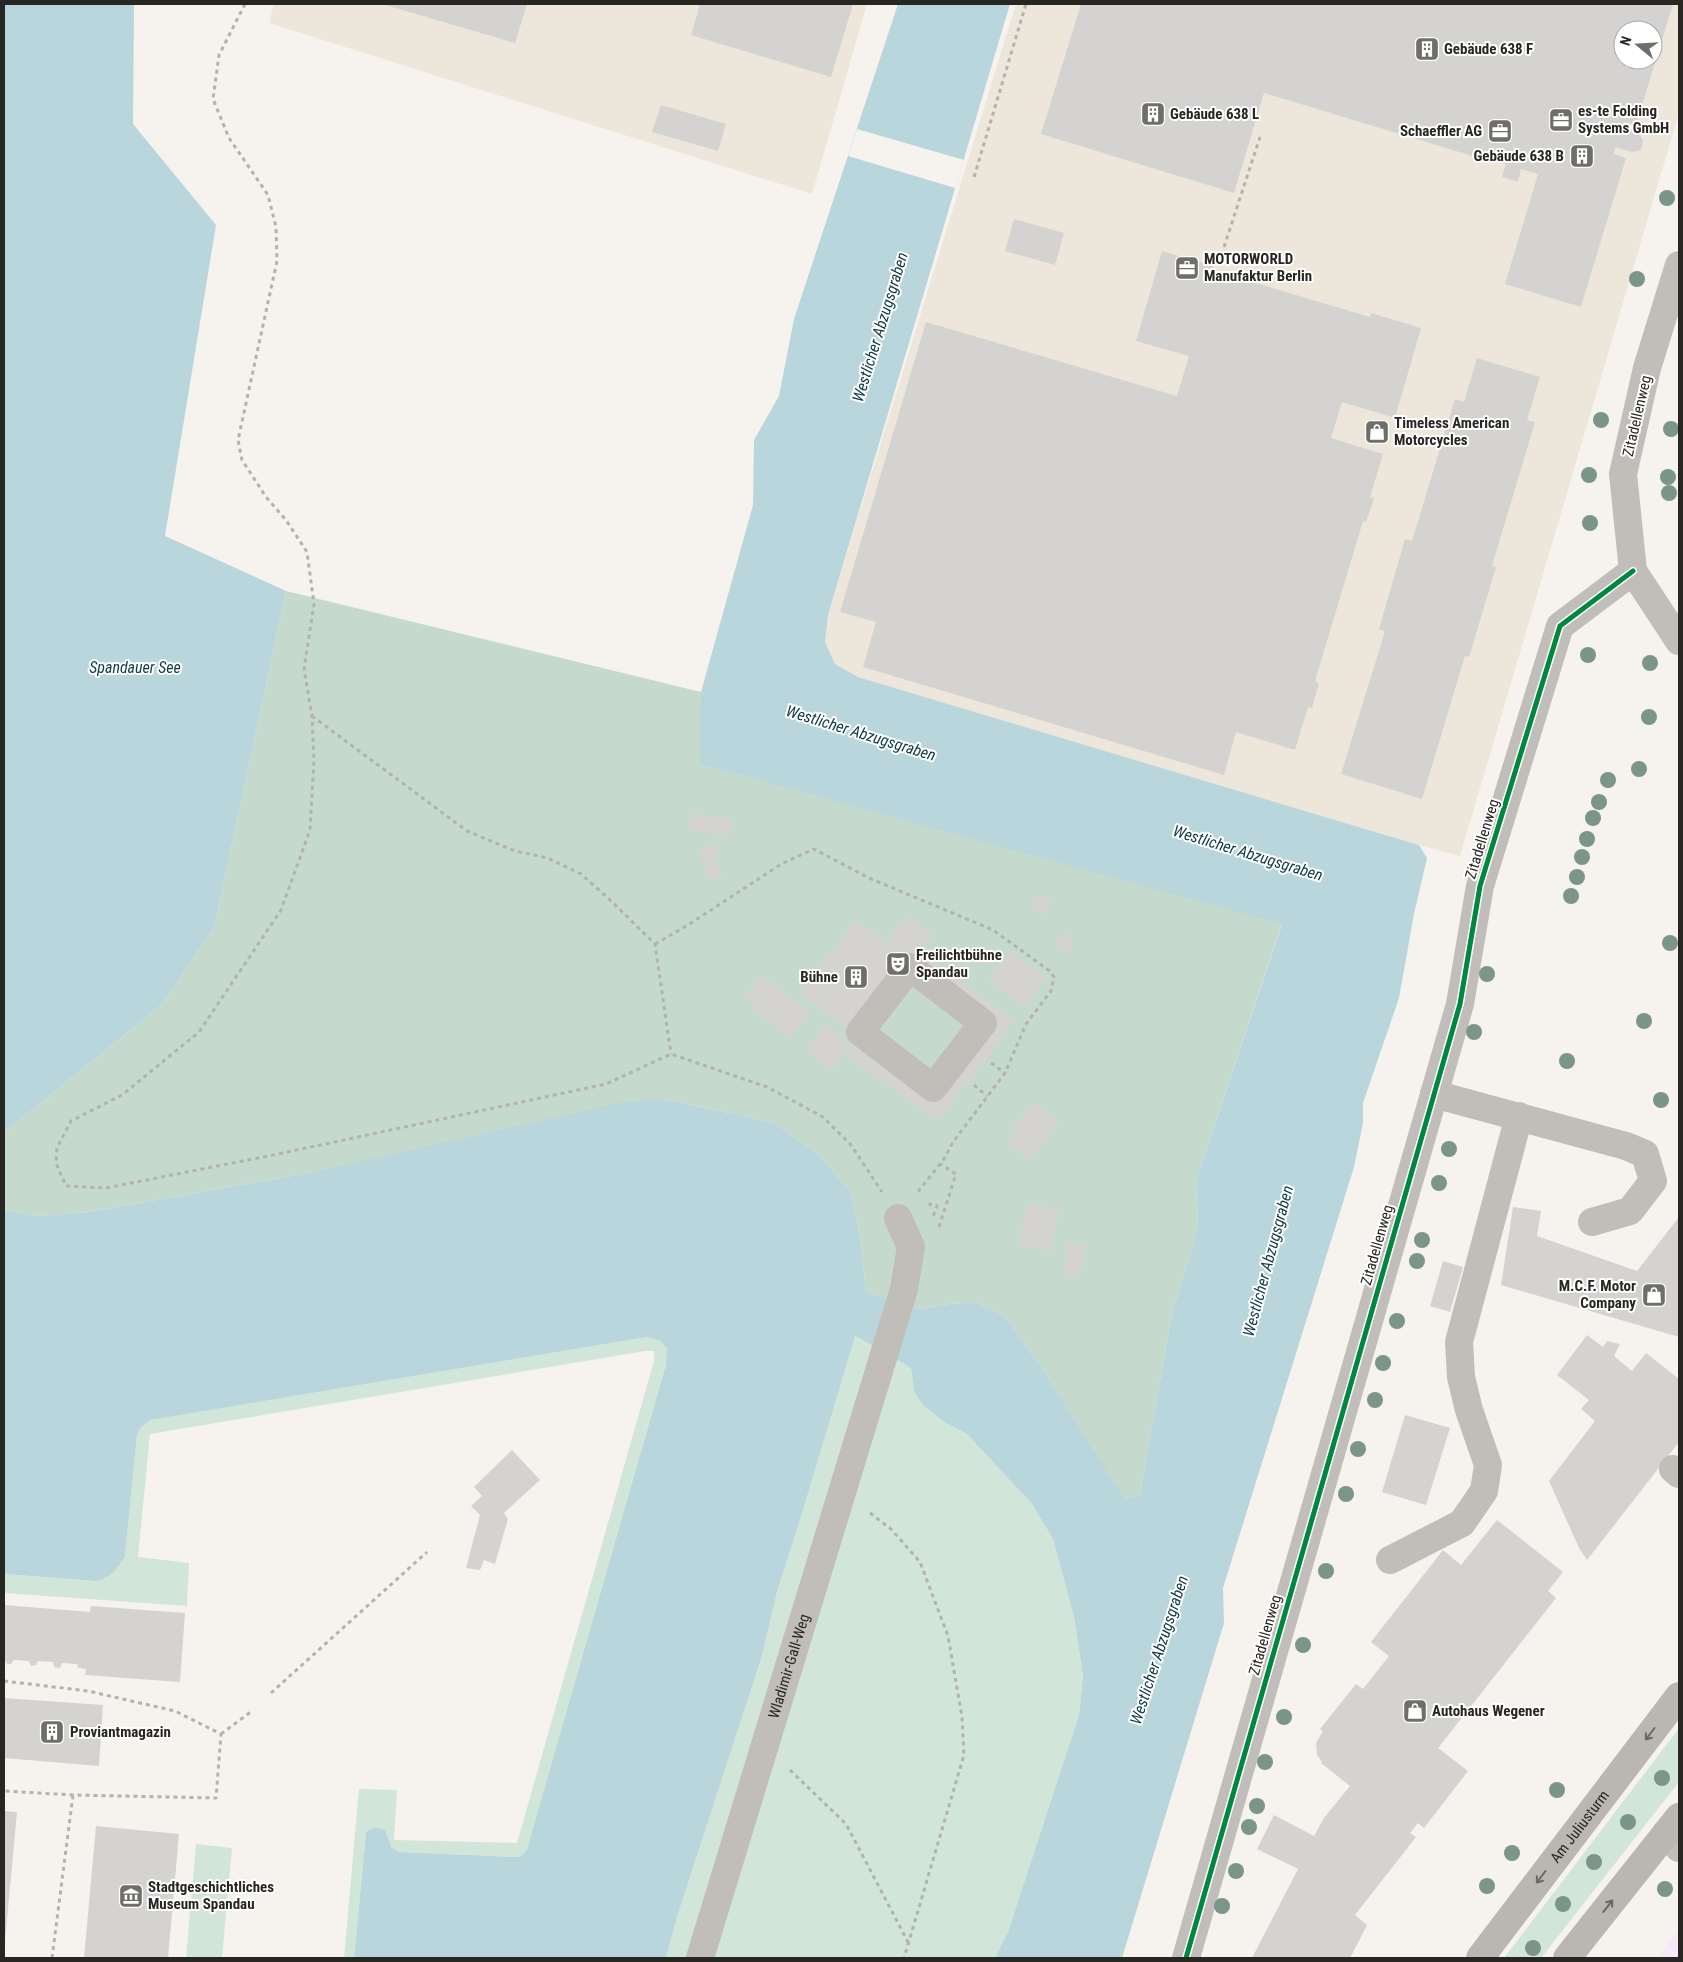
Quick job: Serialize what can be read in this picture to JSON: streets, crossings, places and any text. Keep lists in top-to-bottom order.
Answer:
{
  "streets": {
    "main road": ["Am Juliusturm"],
    "street": ["Zitadellenweg", "Wladimir-Gall-Weg"]
  },
  "water": ["Westlicher Abzugsgraben", "Spandauer See"],
  "places": {
    "building": [
      "Gebäude 638 F",
      "Gebäude 638 L",
      "Gebäude 638 B",
      "Bühne",
      "Proviantmagazin"
    ],
    "office": ["es-te Folding Systems GmbH", "Schaeffler AG", "MOTORWORLD Manufaktur Berlin"],
    "shop": ["Timeless American Motorcycles", "M.C.F. Motor Company", "Autohaus Wegener"],
    "theatre": ["Freilichtbühne Spandau"],
    "museum": ["Stadtgeschichtliches Museum Spandau"]
  },
  "north": "left"
}
